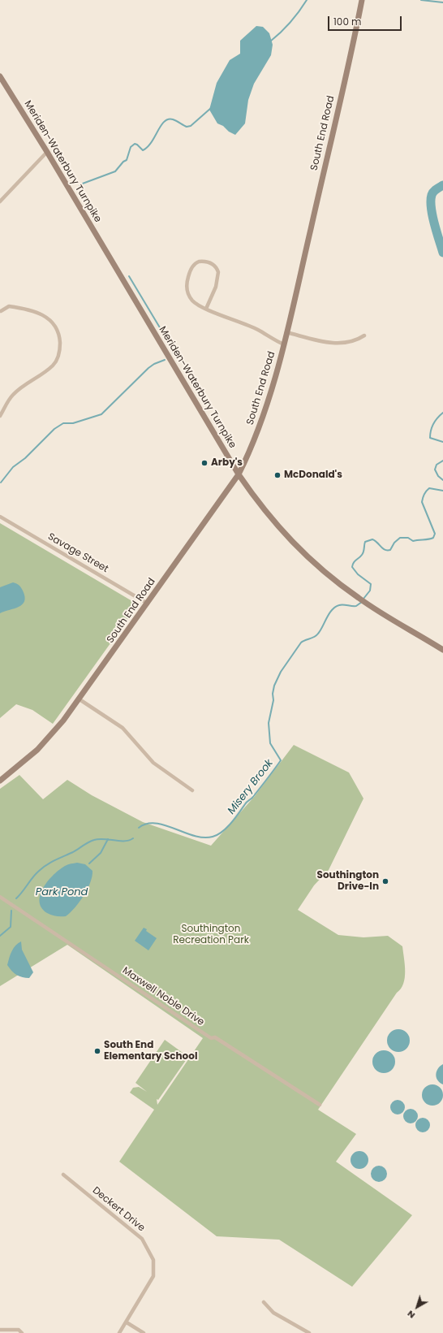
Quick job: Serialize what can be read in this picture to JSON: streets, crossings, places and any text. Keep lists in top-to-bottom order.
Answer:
{
  "streets": {
    "street": [
      "South End Road",
      "Meriden-Waterbury Turnpike",
      "Savage Street",
      "Maxwell Noble Drive",
      "Deckert Drive"
    ]
  },
  "crossings": [
    ["South End Road", "Meriden-Waterbury Turnpike"],
    ["South End Road", "Savage Street"]
  ],
  "water": ["Misery Brook", "Park Pond"],
  "parks": ["Southington Recreation Park"],
  "places": [
    "Arby's",
    "McDonald's",
    "Southington Drive-In",
    "South End Elementary School"
  ],
  "scale_bar": "100 m",
  "north": "bottom left"
}
